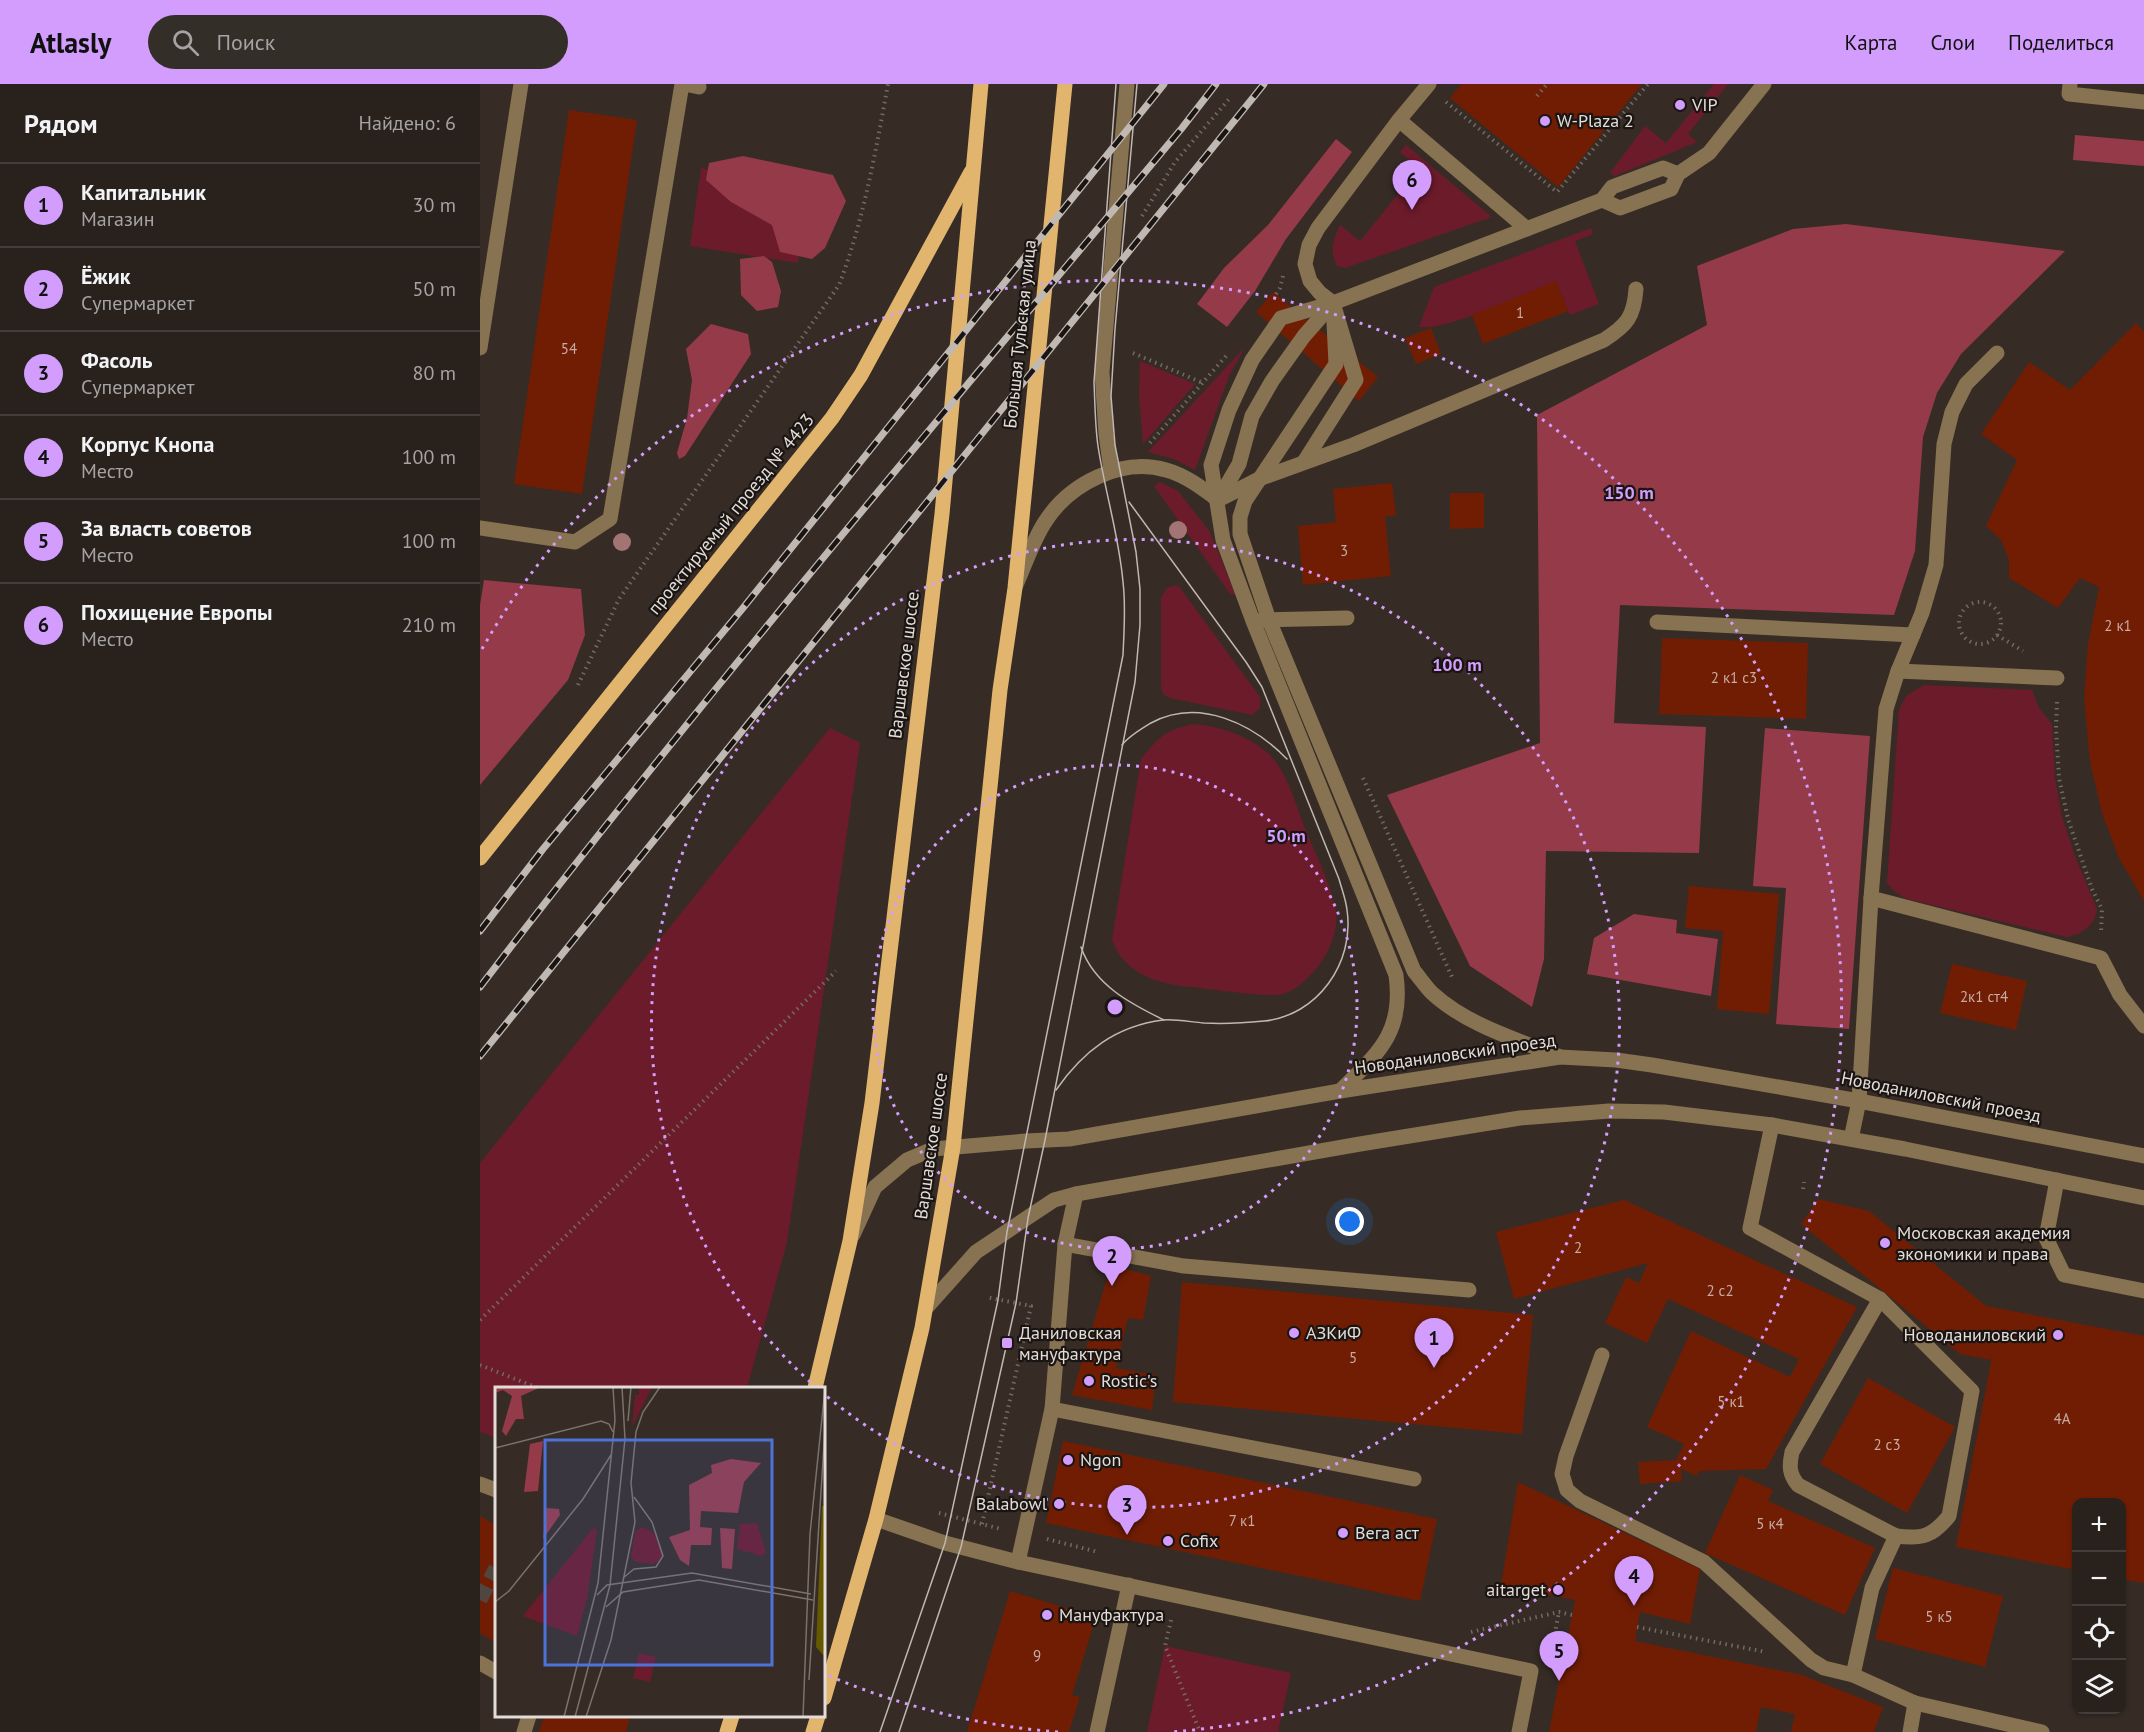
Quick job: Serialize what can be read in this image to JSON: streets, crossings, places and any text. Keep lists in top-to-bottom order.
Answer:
{
  "streets": {
    "main road": ["Большая Тульская улица", "проектируемый проезд № 4423", "Варшавское шоссе"],
    "street": ["Новоданиловский проезд"]
  },
  "crossings": [
    ["Большая Тульская улица", "Варшавское шоссе"],
    ["проектируемый проезд № 4423", "Варшавское шоссе"],
    ["Варшавское шоссе", "Новоданиловский проезд"]
  ],
  "places": {
    "other": [
      "VIP",
      "W-Plaza 2",
      "Московская академия экономики и права",
      "АЗКиФ",
      "Новоданиловский",
      "Rostic's",
      "Ngon",
      "Balabowl",
      "Вега аст",
      "Cofix",
      "aitarget",
      "Мануфактура"
    ],
    "transit": ["Даниловская мануфактура"]
  },
  "house_numbers": [
    "1",
    "54",
    "3",
    "2 к1",
    "2 к1 с3",
    "2к1 ст4",
    "2",
    "2 с2",
    "5",
    "5 к1",
    "4А",
    "2 с3",
    "7 к1",
    "5 к4",
    "5 к5",
    "9"
  ],
  "page": {
    "header": "Atlasly",
    "search": "Поиск",
    "nav": ["Карта", "Слои", "Поделиться"],
    "heading": ["Рядом", "Найдено: 6"],
    "pins": [
      "6",
      "2",
      "1",
      "3",
      "4",
      "5"
    ],
    "list": [
      {
        "mark": "1",
        "name": "Капитальник",
        "note": "Магазин",
        "value": "30 m"
      },
      {
        "mark": "2",
        "name": "Ёжик",
        "note": "Супермаркет",
        "value": "50 m"
      },
      {
        "mark": "3",
        "name": "Фасоль",
        "note": "Супермаркет",
        "value": "80 m"
      },
      {
        "mark": "4",
        "name": "Корпус Кнопа",
        "note": "Место",
        "value": "100 m"
      },
      {
        "mark": "5",
        "name": "За власть советов",
        "note": "Место",
        "value": "100 m"
      },
      {
        "mark": "6",
        "name": "Похищение Европы",
        "note": "Место",
        "value": "210 m"
      }
    ],
    "map_buttons": ["+", "−"]
  },
  "rings": ["150 m", "100 m", "50 m"]
}
